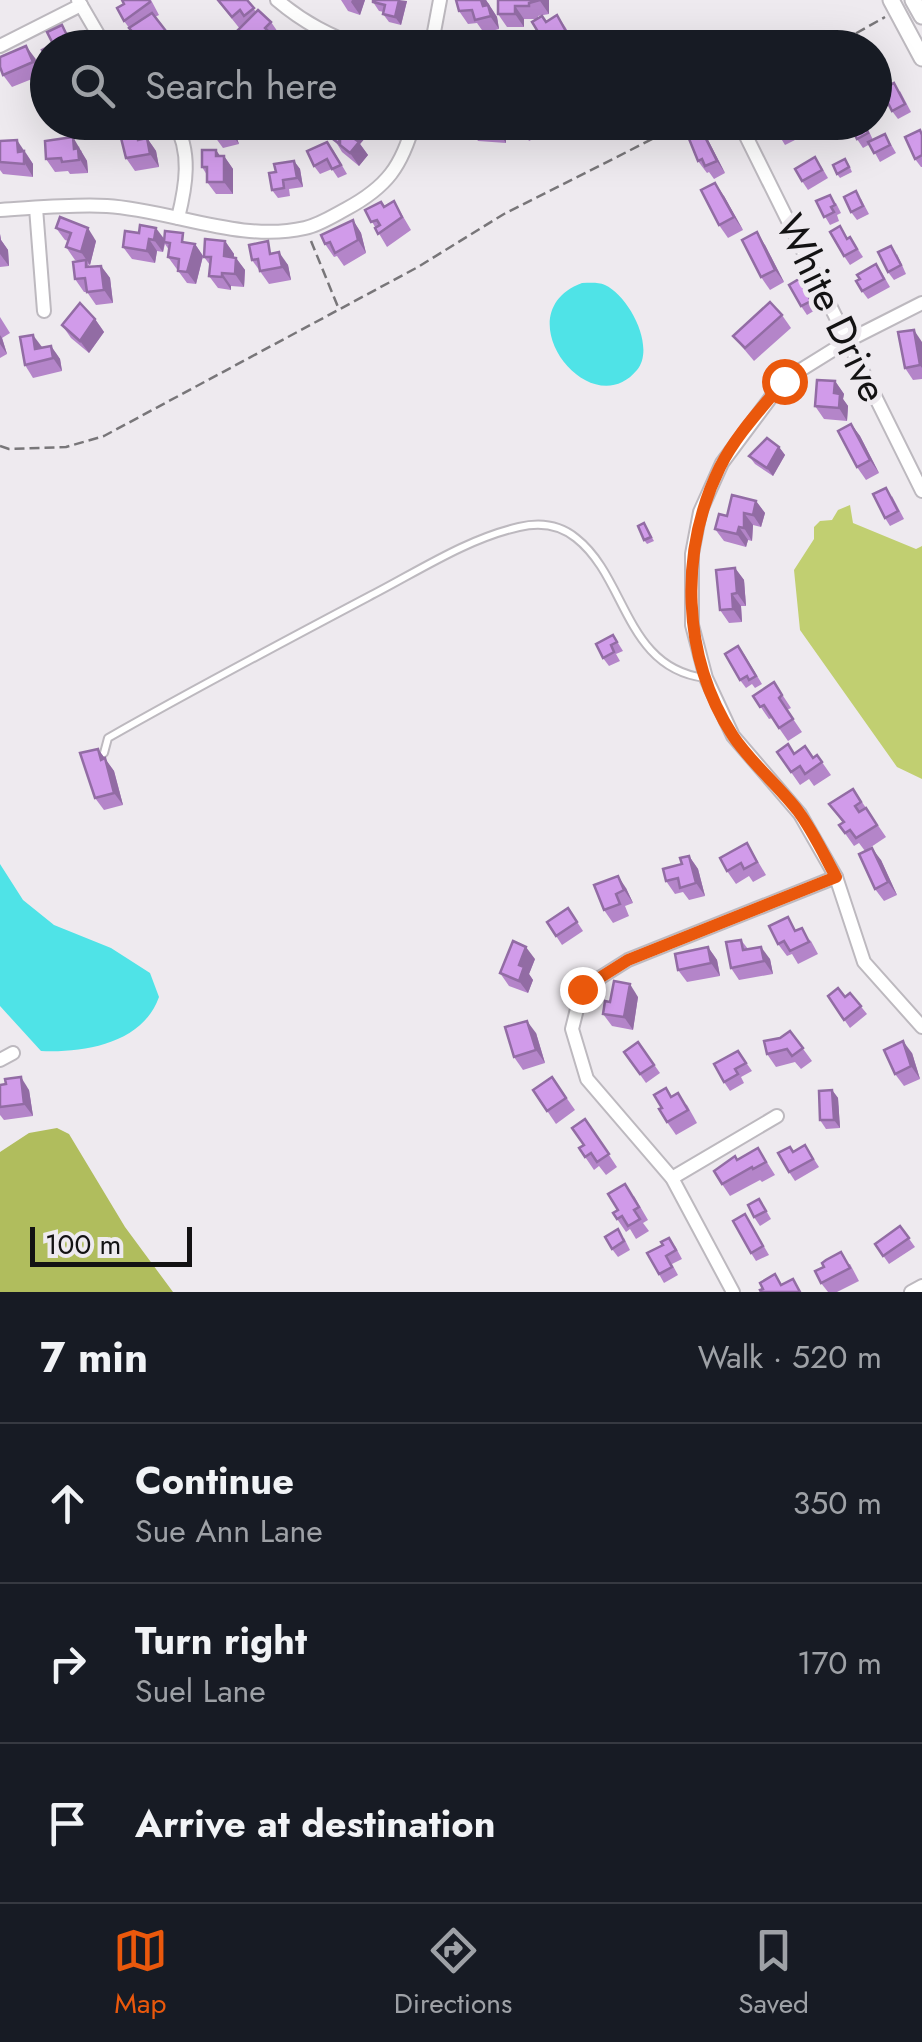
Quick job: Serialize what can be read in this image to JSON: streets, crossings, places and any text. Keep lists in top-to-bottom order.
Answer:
{
  "streets": {
    "street": ["White Drive"]
  },
  "scale_bar": "100 m",
  "page": {
    "search": "Search here",
    "scale": "100 m",
    "heading": ["7 min", "Walk · 520 m"],
    "list": [
      ["Continue", "Sue Ann Lane", "350 m"],
      ["Turn right", "Suel Lane", "170 m"],
      "Arrive at destination"
    ],
    "nav": ["Map", "Directions", "Saved"]
  }
}
